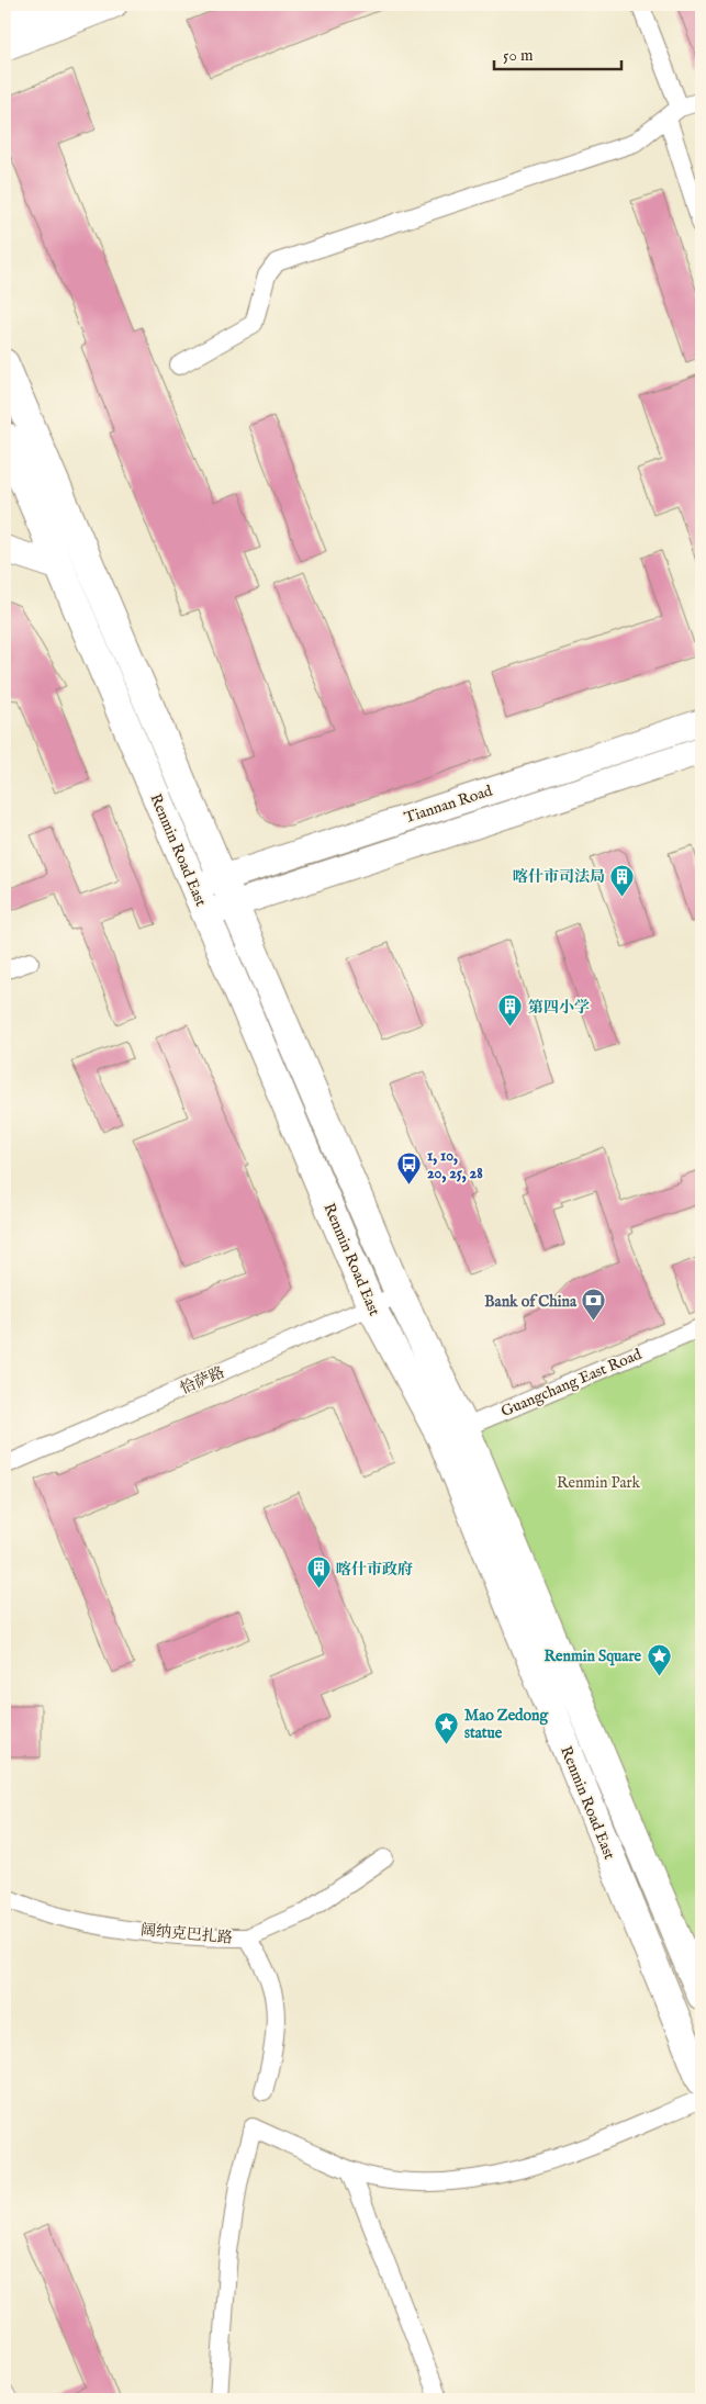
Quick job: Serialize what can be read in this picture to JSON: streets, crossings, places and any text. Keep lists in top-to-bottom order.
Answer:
{
  "streets": {
    "main road": ["Renmin Road East"],
    "street": [
      "Tiannan Road",
      "恰萨路",
      "Guangchang East Road",
      "阔纳克巴扎路"
    ]
  },
  "crossings": [
    ["Tiannan Road", "Renmin Road East"],
    ["Renmin Road East", "恰萨路"],
    ["Renmin Road East", "Guangchang East Road"]
  ],
  "parks": ["Renmin Park"],
  "places": {
    "building": ["喀什市司法局", "第四小学", "喀什市政府"],
    "bus stop": ["1, 10, 20, 25, 28"],
    "bank": ["Bank of China"],
    "place": ["Renmin Square", "Mao Zedong statue"]
  },
  "scale_bar": "50 m"
}
